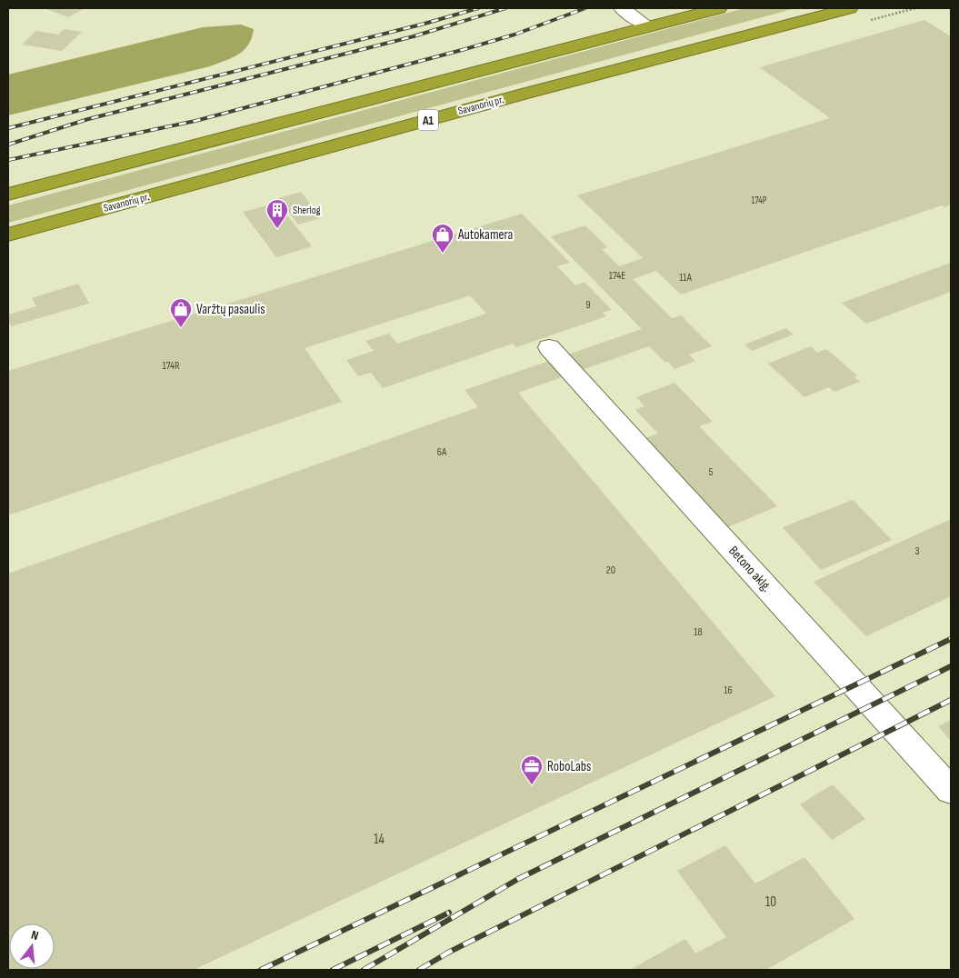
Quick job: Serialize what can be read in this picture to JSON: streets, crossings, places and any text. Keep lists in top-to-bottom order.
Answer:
{
  "streets": {
    "highway": ["Savanorių pr.", "A1"],
    "street": ["Betono aklg."]
  },
  "places": {
    "building": ["Sherlog"],
    "shop": ["Autokamera", "Varžtų pasaulis"],
    "office": ["RoboLabs"]
  },
  "house_numbers": [
    "174P",
    "174E",
    "11A",
    "9",
    "174R",
    "6A",
    "5",
    "3",
    "20",
    "18",
    "16",
    "14",
    "10"
  ],
  "north": "top"
}
